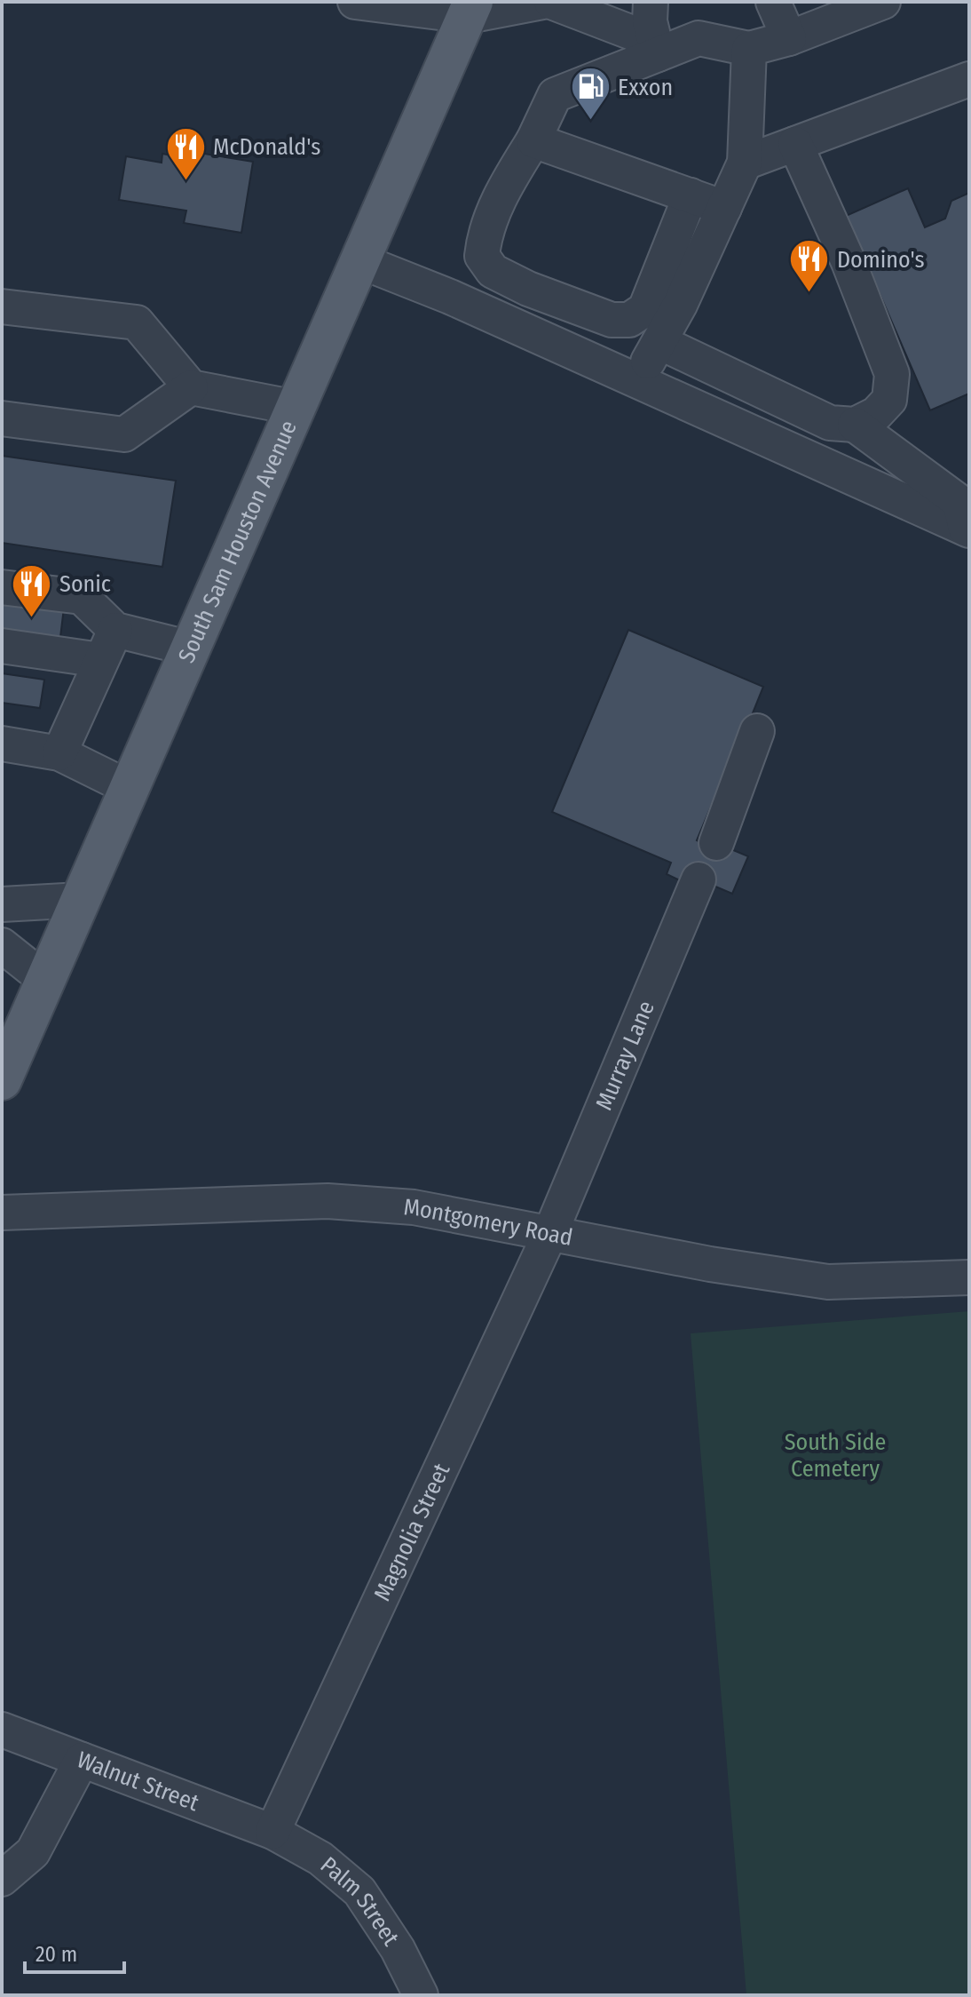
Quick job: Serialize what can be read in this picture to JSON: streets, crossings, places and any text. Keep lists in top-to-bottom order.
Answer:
{
  "streets": {
    "main road": ["South Sam Houston Avenue"],
    "street": [
      "Murray Lane",
      "Montgomery Road",
      "Magnolia Street",
      "Walnut Street",
      "Palm Street"
    ]
  },
  "crossings": [
    ["Murray Lane", "Montgomery Road"],
    ["Murray Lane", "Magnolia Street"],
    ["Montgomery Road", "Magnolia Street"],
    ["Magnolia Street", "Walnut Street"],
    ["Magnolia Street", "Palm Street"],
    ["Walnut Street", "Palm Street"]
  ],
  "parks": ["South Side Cemetery"],
  "places": {
    "fuel station": ["Exxon"],
    "restaurant": ["McDonald's", "Domino's", "Sonic"]
  },
  "scale_bar": "20 m"
}
